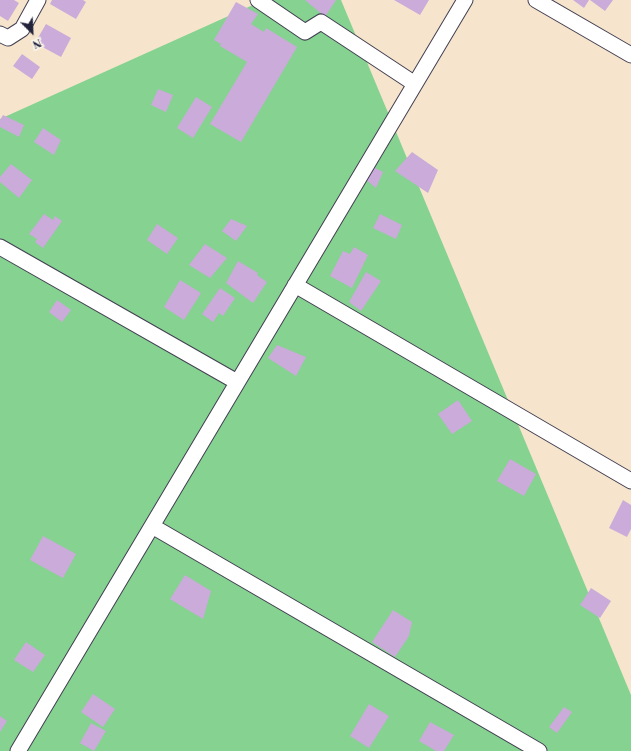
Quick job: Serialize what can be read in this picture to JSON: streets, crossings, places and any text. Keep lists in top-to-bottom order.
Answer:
{
  "north": "bottom right"
}
